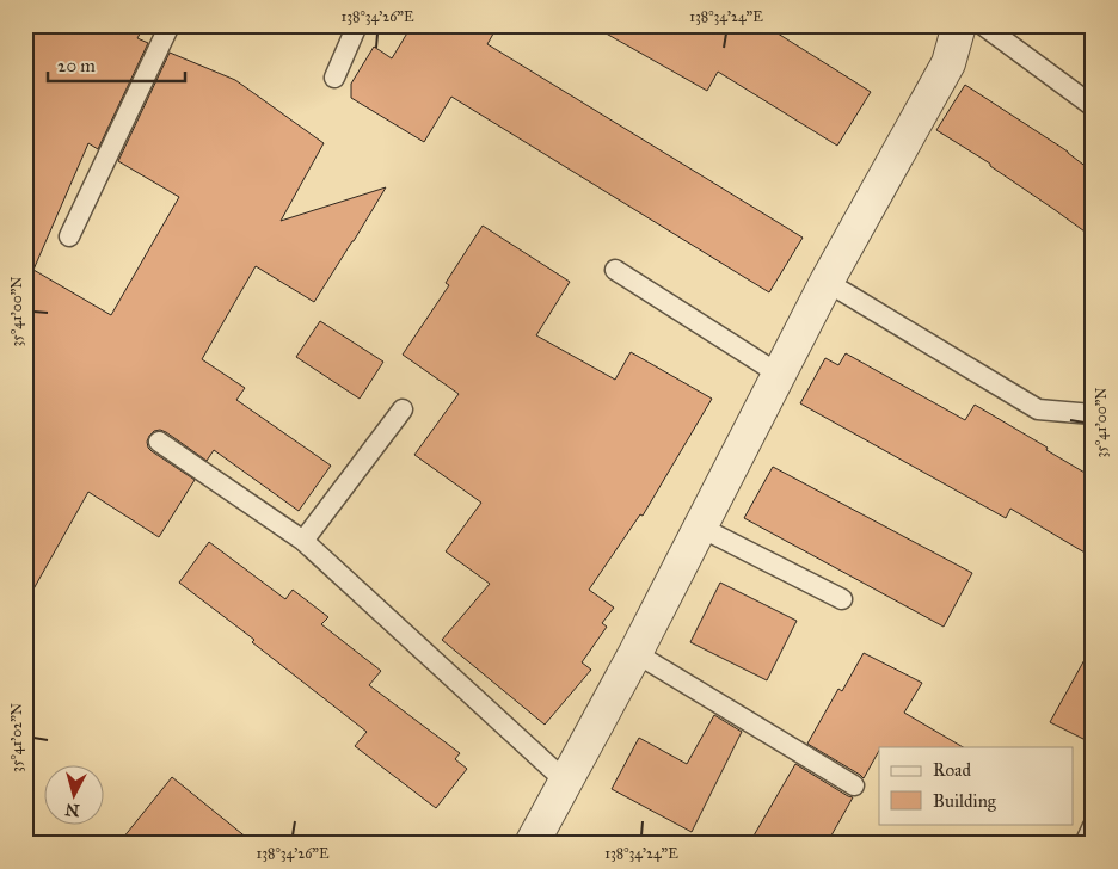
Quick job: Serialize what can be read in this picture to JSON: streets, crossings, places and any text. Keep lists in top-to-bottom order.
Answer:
{
  "legend": ["Road", "Building"],
  "scale_bar": "20 m",
  "north": "bottom",
  "coordinates": [
    "138°34'26\"E",
    "138°34'24\"E",
    "35°41'00\"N",
    "35°41'02\"N"
  ]
}
